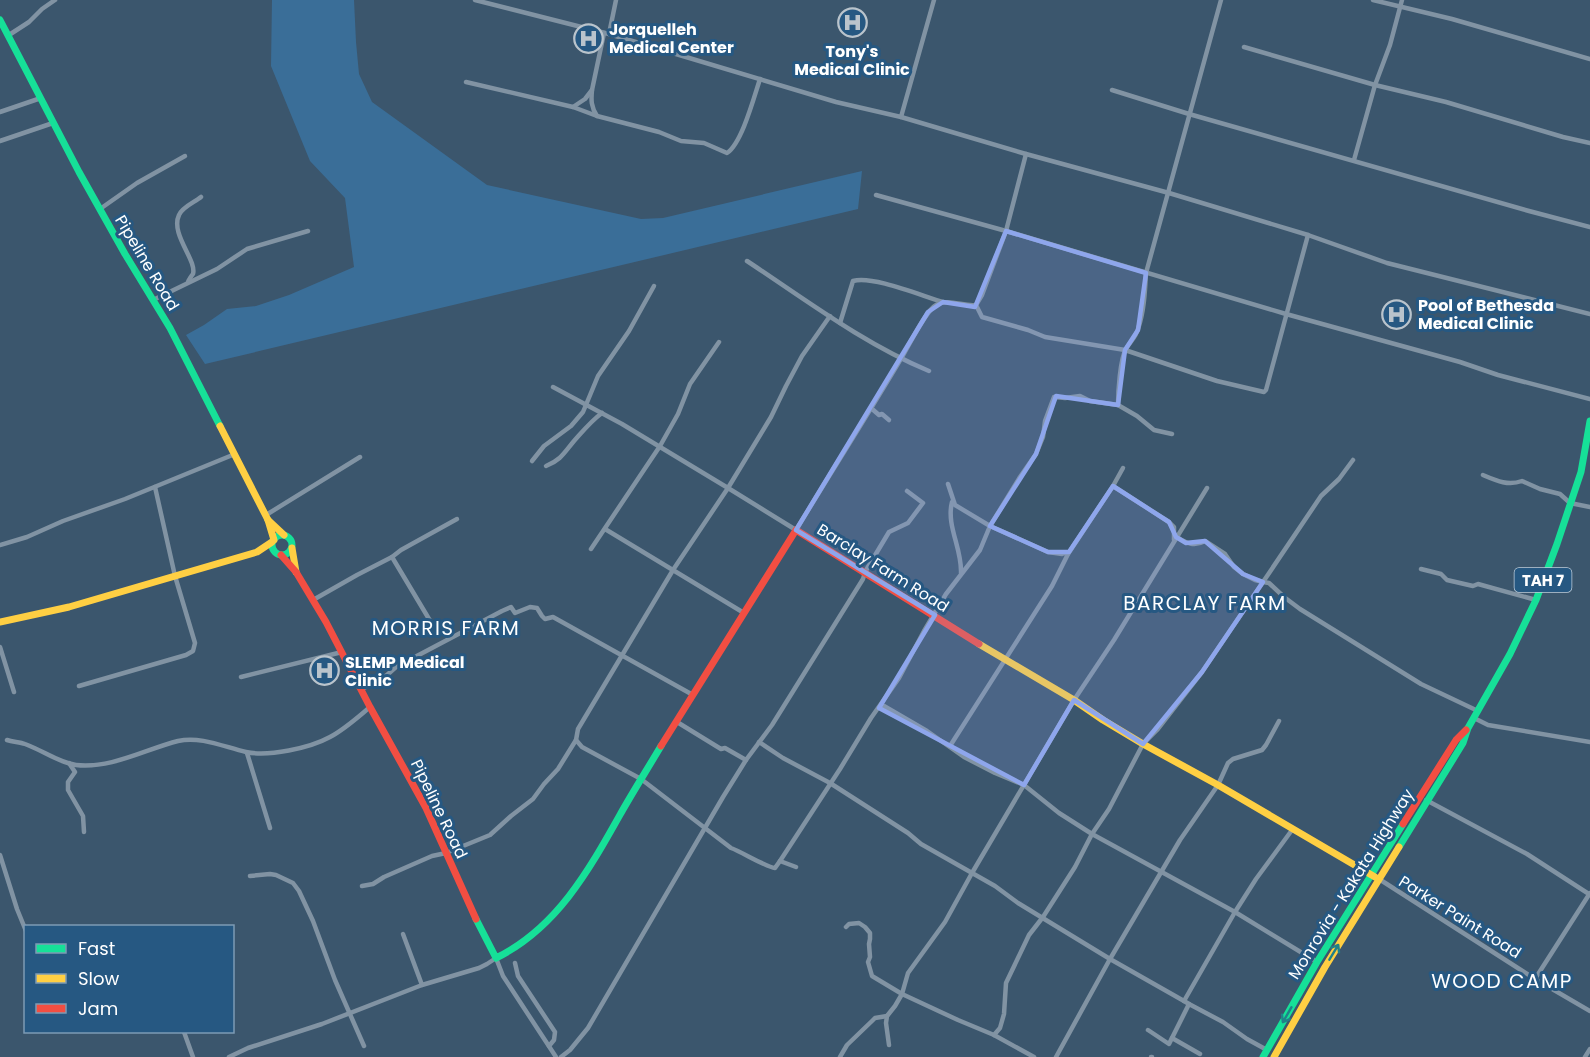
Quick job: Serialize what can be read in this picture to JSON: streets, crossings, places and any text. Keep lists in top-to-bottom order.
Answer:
{
  "streets": {
    "main road": [
      "Pipeline Road",
      "Barclay Farm Road",
      "TAH 7",
      "Monrovia - Kakata Highway"
    ],
    "street": ["Parker Paint Road"]
  },
  "crossings": [
    ["Pipeline Road", "Barclay Farm Road"],
    ["Barclay Farm Road", "Monrovia - Kakata Highway"],
    ["Barclay Farm Road", "Parker Paint Road"],
    ["Monrovia - Kakata Highway", "Parker Paint Road"]
  ],
  "districts": ["BARCLAY FARM", "MORRIS FARM", "WOOD CAMP"],
  "places": {
    "hospital": [
      "Tony's Medical Clinic",
      "Jorquelleh Medical Center",
      "Pool of Bethesda Medical Clinic",
      "SLEMP Medical Clinic"
    ]
  },
  "legend": ["Fast", "Slow", "Jam"]
}
